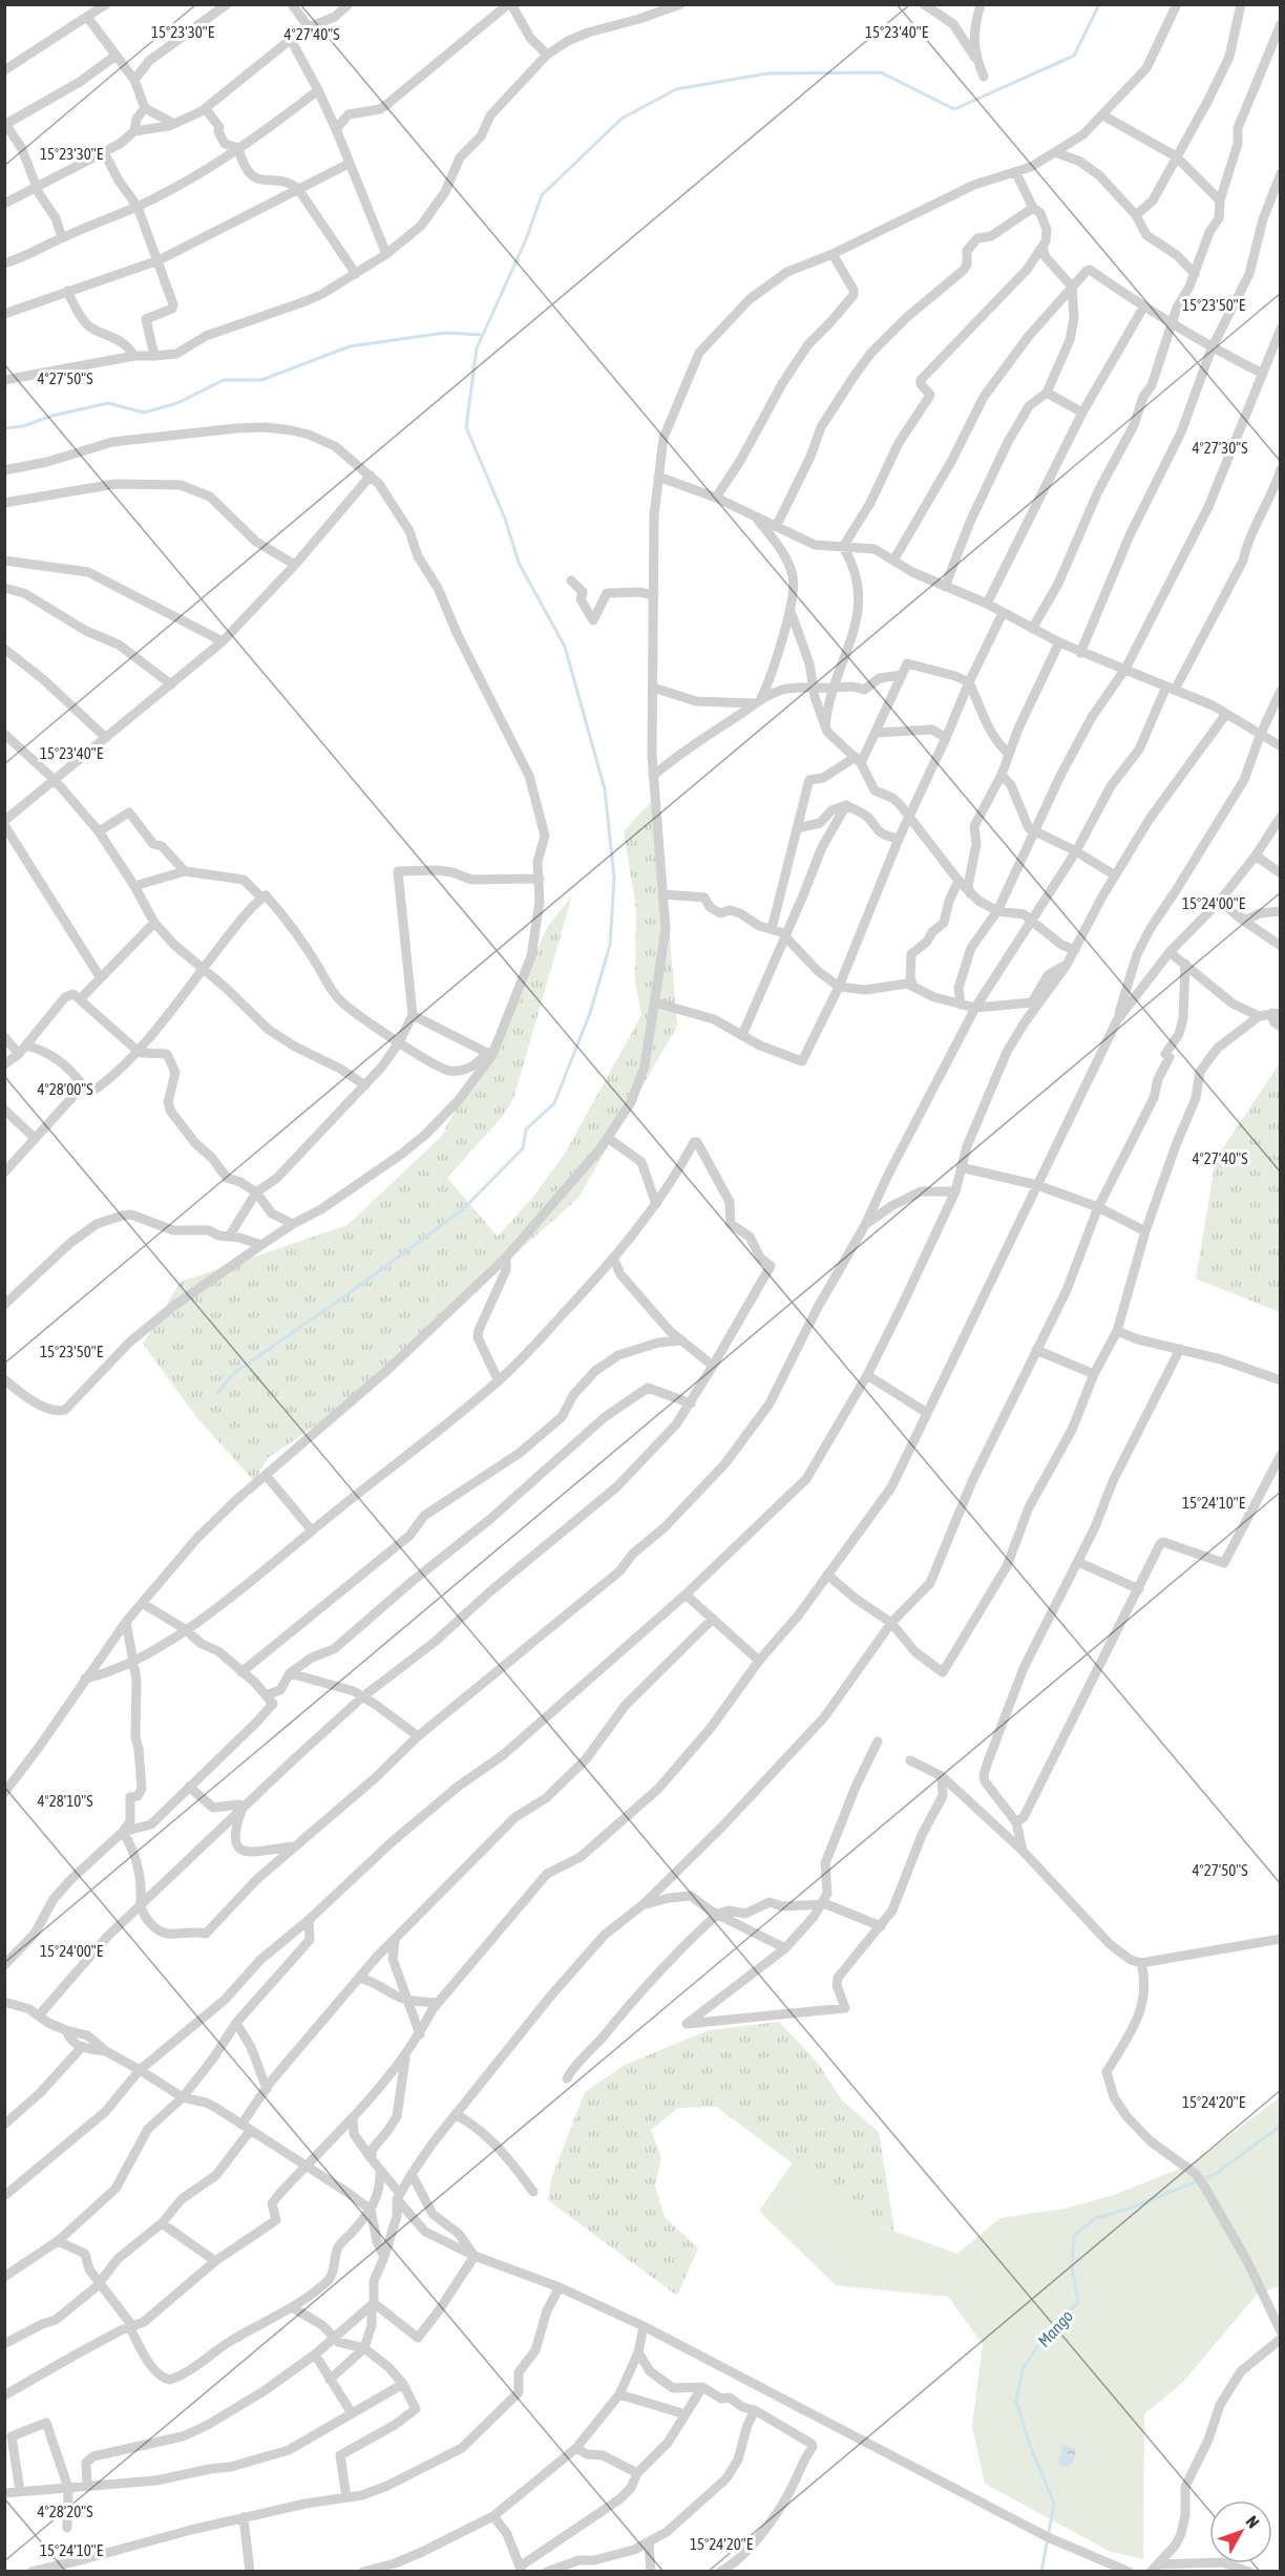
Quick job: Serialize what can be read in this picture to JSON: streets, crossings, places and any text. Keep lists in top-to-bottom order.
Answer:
{
  "water": ["Mango"],
  "north": "top right",
  "coordinates": [
    "15°23'30\"E",
    "15°23'40\"E",
    "4°27'40\"S",
    "15°23'50\"E",
    "4°27'50\"S",
    "4°27'30\"S",
    "15°24'00\"E",
    "4°28'00\"S",
    "15°24'10\"E",
    "4°28'10\"S",
    "15°24'20\"E",
    "4°28'20\"S"
  ]
}
